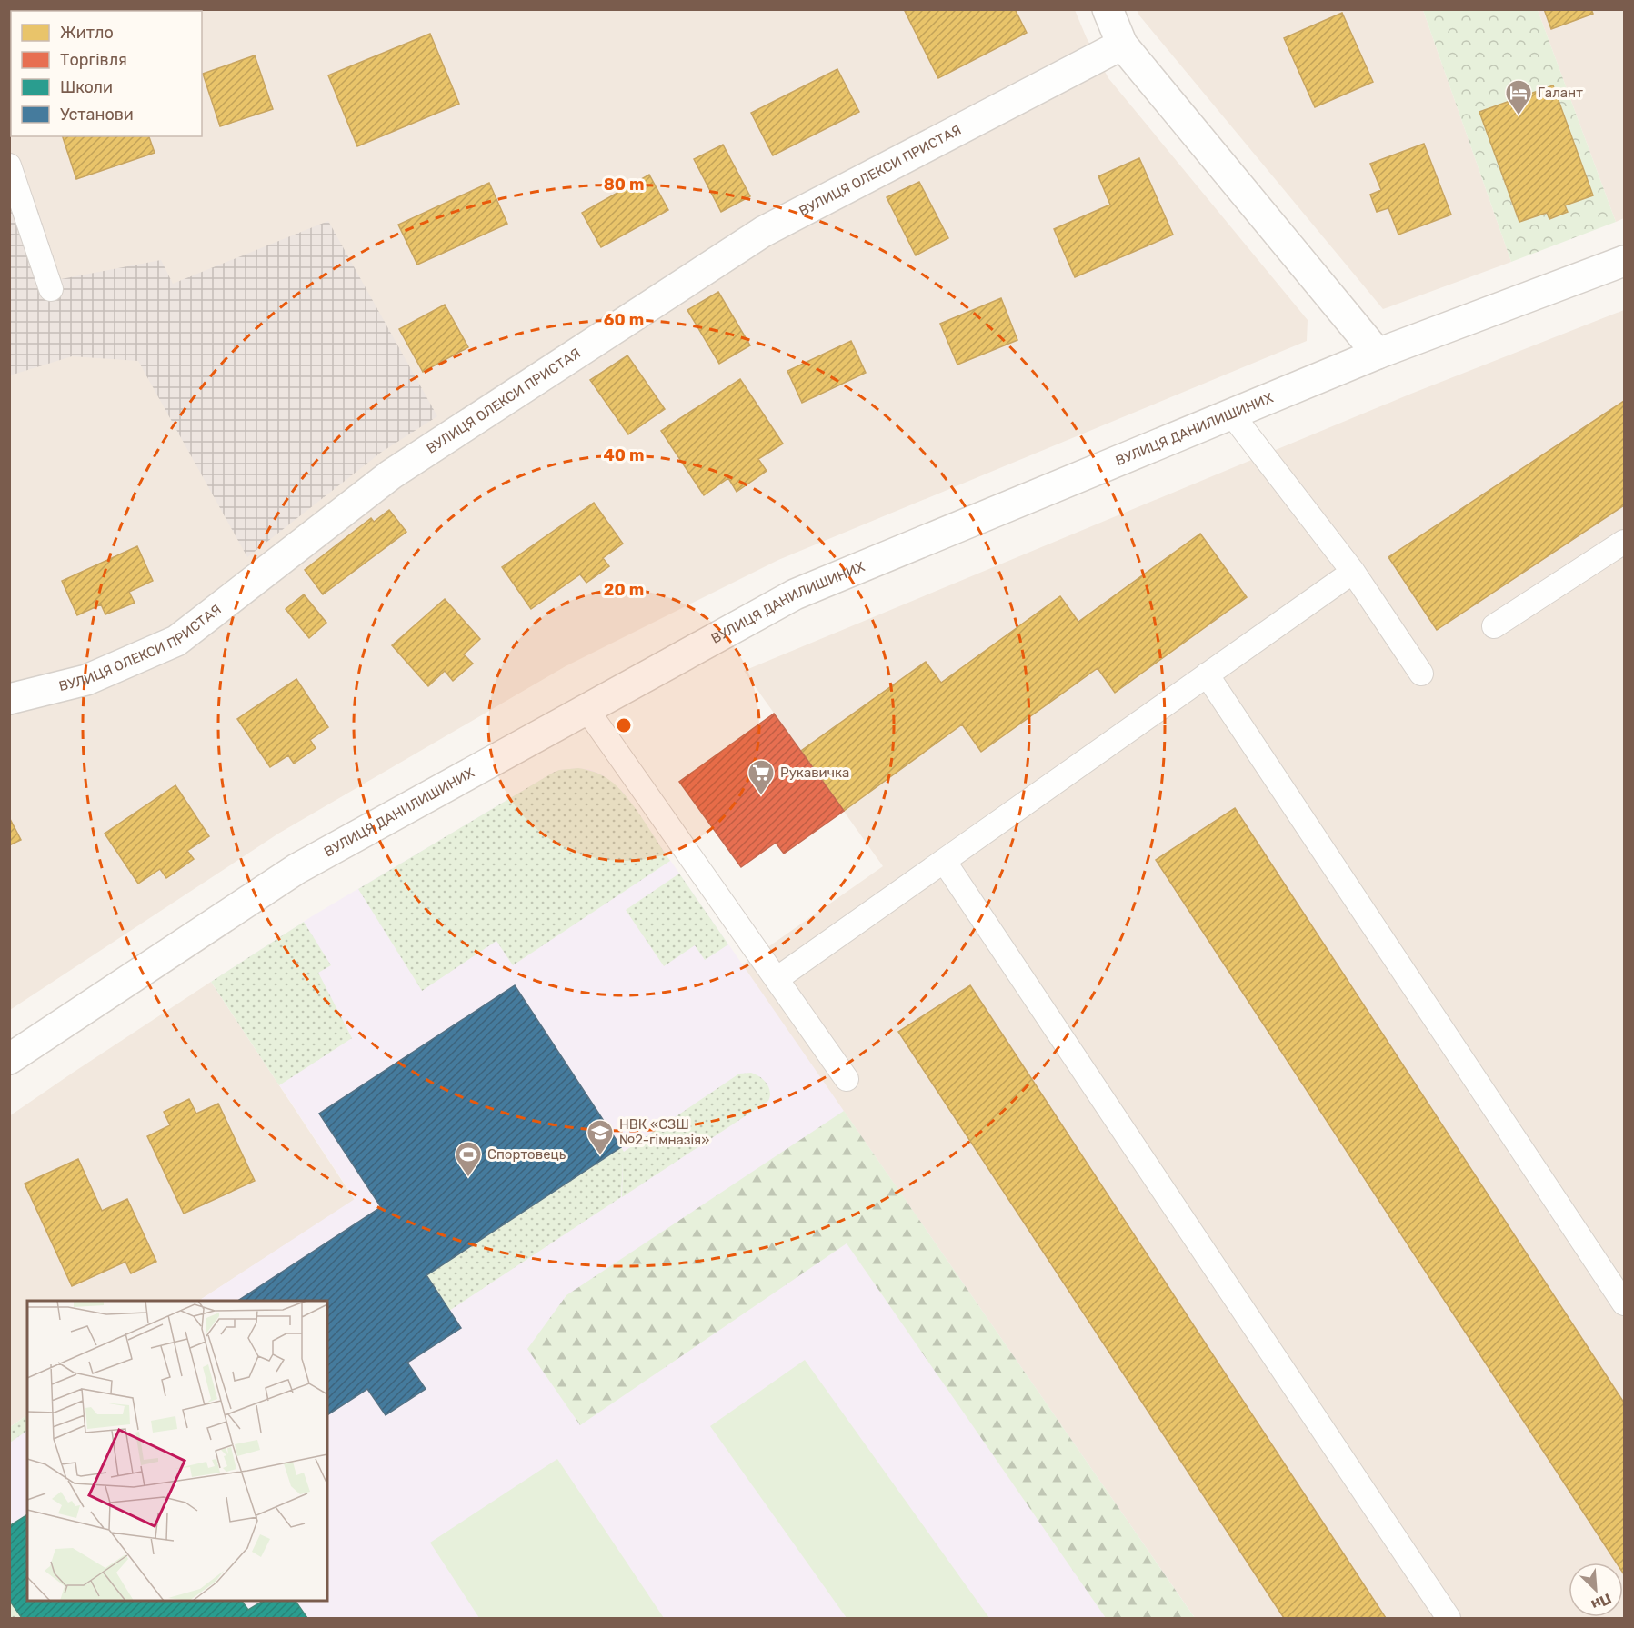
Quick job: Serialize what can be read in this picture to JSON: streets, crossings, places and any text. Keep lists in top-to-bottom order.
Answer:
{
  "streets": {
    "street": ["ВУЛИЦЯ ОЛЕКСИ ПРИСТАЯ", "ВУЛИЦЯ ДАНИЛИШИНИХ"]
  },
  "places": {
    "hotel": ["Галант"],
    "supermarket": ["Рукавичка"],
    "school or university": ["НВК «СЗШ №2-гімназія»"],
    "sports": ["Спортовець"]
  },
  "legend": [
    "Житло",
    "Торгівля",
    "Школи",
    "Установи"
  ],
  "north": "bottom right",
  "rings": [
    "80 m",
    "60 m",
    "40 m",
    "20 m"
  ]
}
